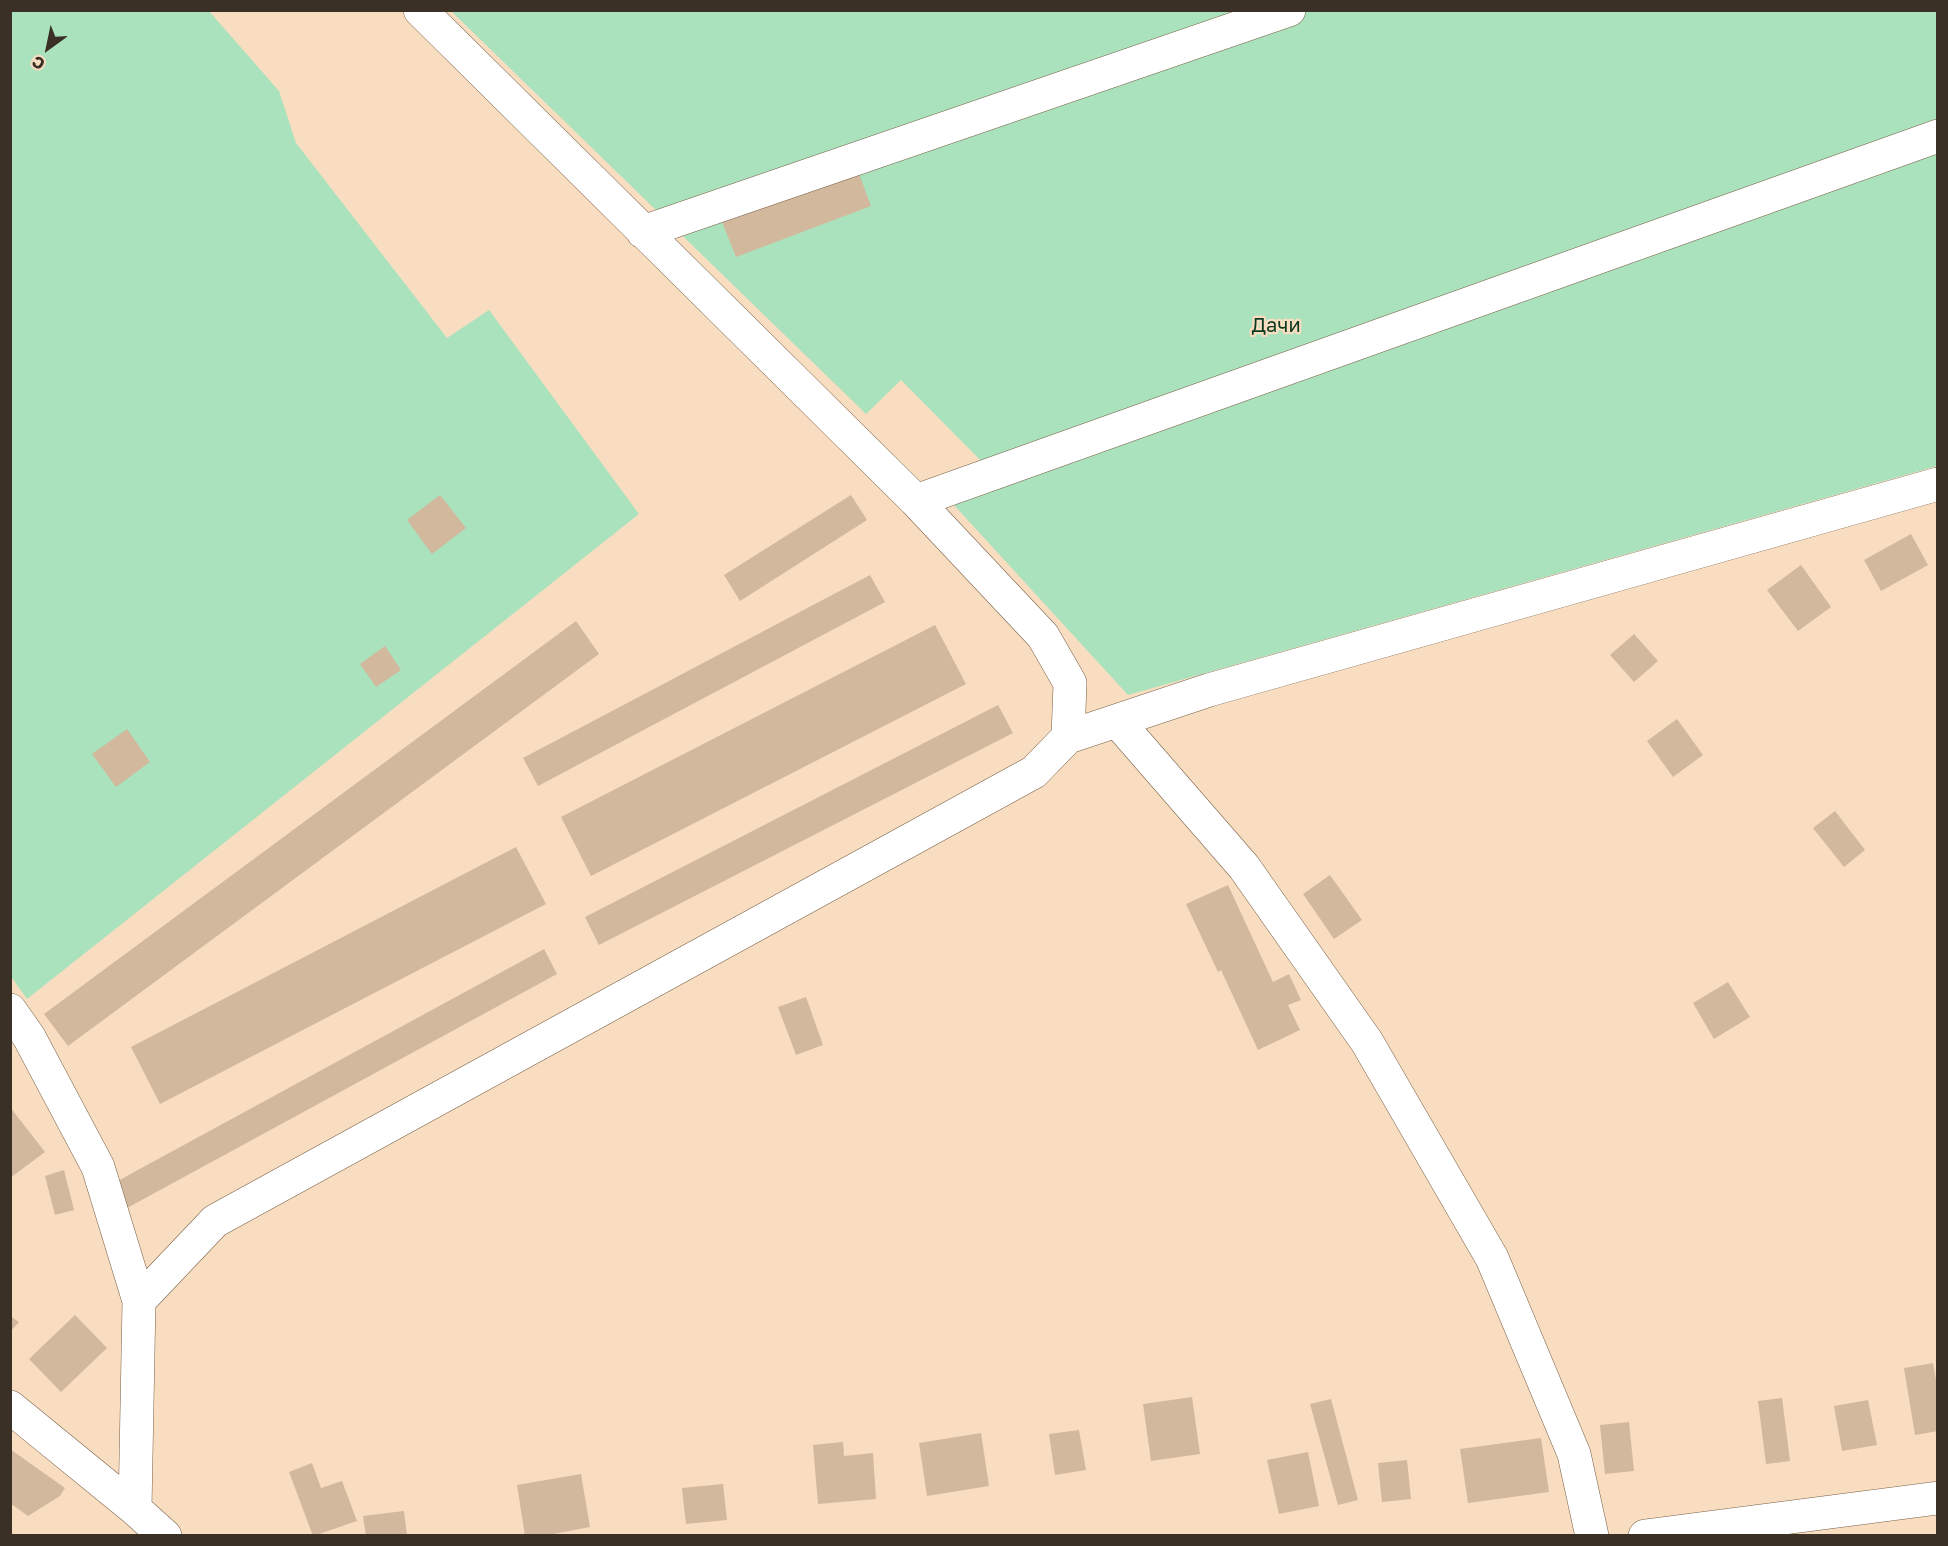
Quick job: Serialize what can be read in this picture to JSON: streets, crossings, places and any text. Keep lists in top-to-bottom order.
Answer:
{
  "parks": ["Дачи"],
  "north": "bottom left"
}
